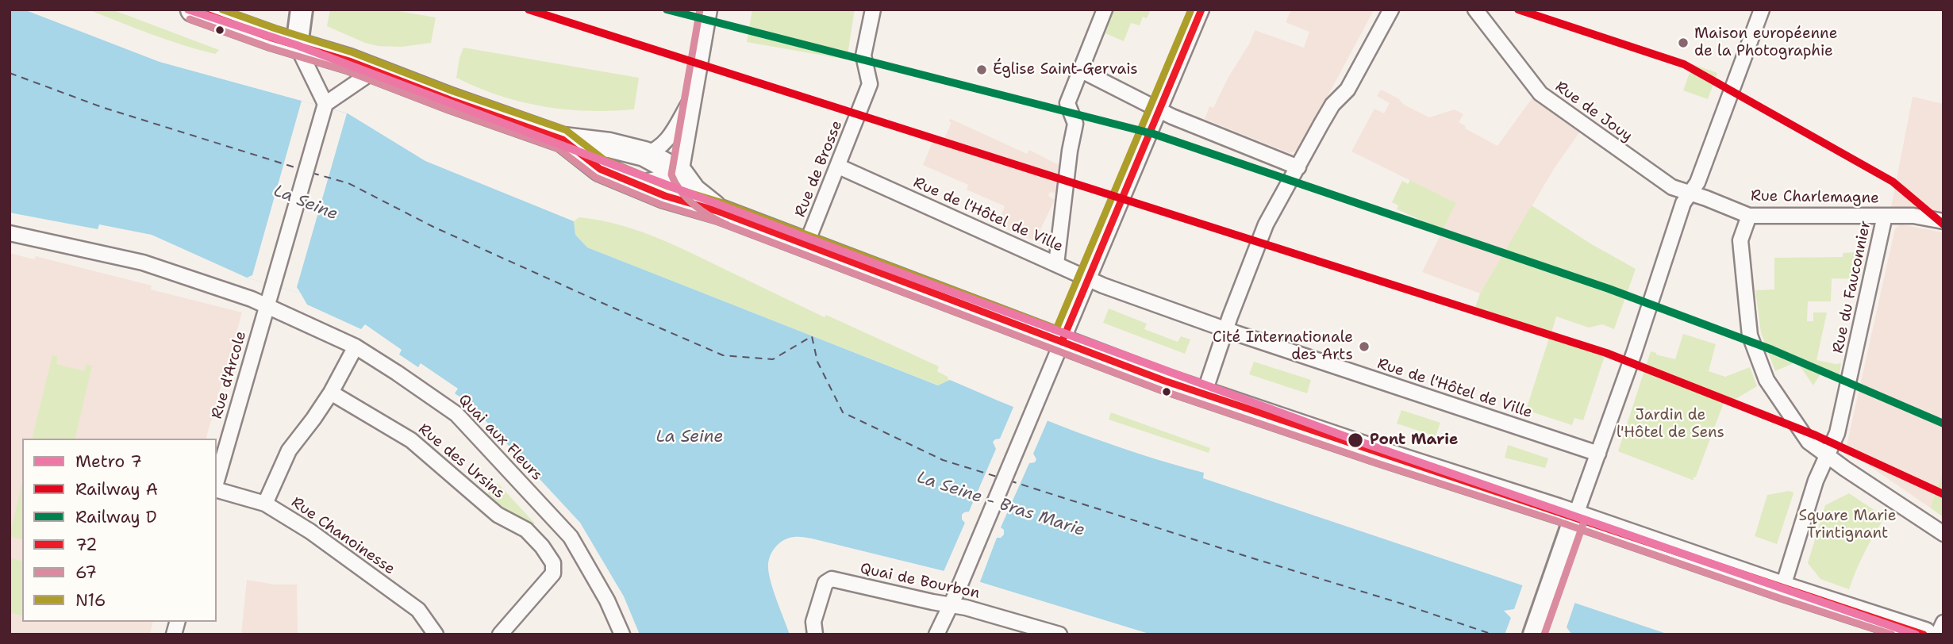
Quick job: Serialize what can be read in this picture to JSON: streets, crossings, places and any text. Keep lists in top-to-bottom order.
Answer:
{
  "streets": {
    "street": [
      "Rue de Jouy",
      "Rue de Brosse",
      "Rue Charlemagne",
      "Rue de l'Hôtel de Ville",
      "Rue du Fauconnier",
      "Rue d'Arcole",
      "Quai aux Fleurs",
      "Rue des Ursins",
      "Rue Chanoinesse",
      "Quai de Bourbon"
    ]
  },
  "crossings": [
    ["Rue de Jouy", "Rue Charlemagne"],
    ["Rue de Brosse", "Rue de l'Hôtel de Ville"],
    ["Rue Charlemagne", "Rue du Fauconnier"],
    ["Rue d'Arcole", "Quai aux Fleurs"]
  ],
  "water": ["La Seine", "La Seine - Bras Marie"],
  "parks": ["Jardin de l'Hôtel de Sens", "Square Marie Trintignant"],
  "places": [
    "Maison européenne de la Photographie",
    "Église Saint-Gervais",
    "Cité Internationale des Arts",
    "Pont Marie"
  ],
  "lines": [
    "metro line 7",
    "rail line A",
    "rail line D",
    "transit line 72",
    "transit line 67",
    "transit line N16"
  ],
  "legend": [
    "Metro 7",
    "Railway A",
    "Railway D",
    "72",
    "67",
    "N16"
  ]
}
